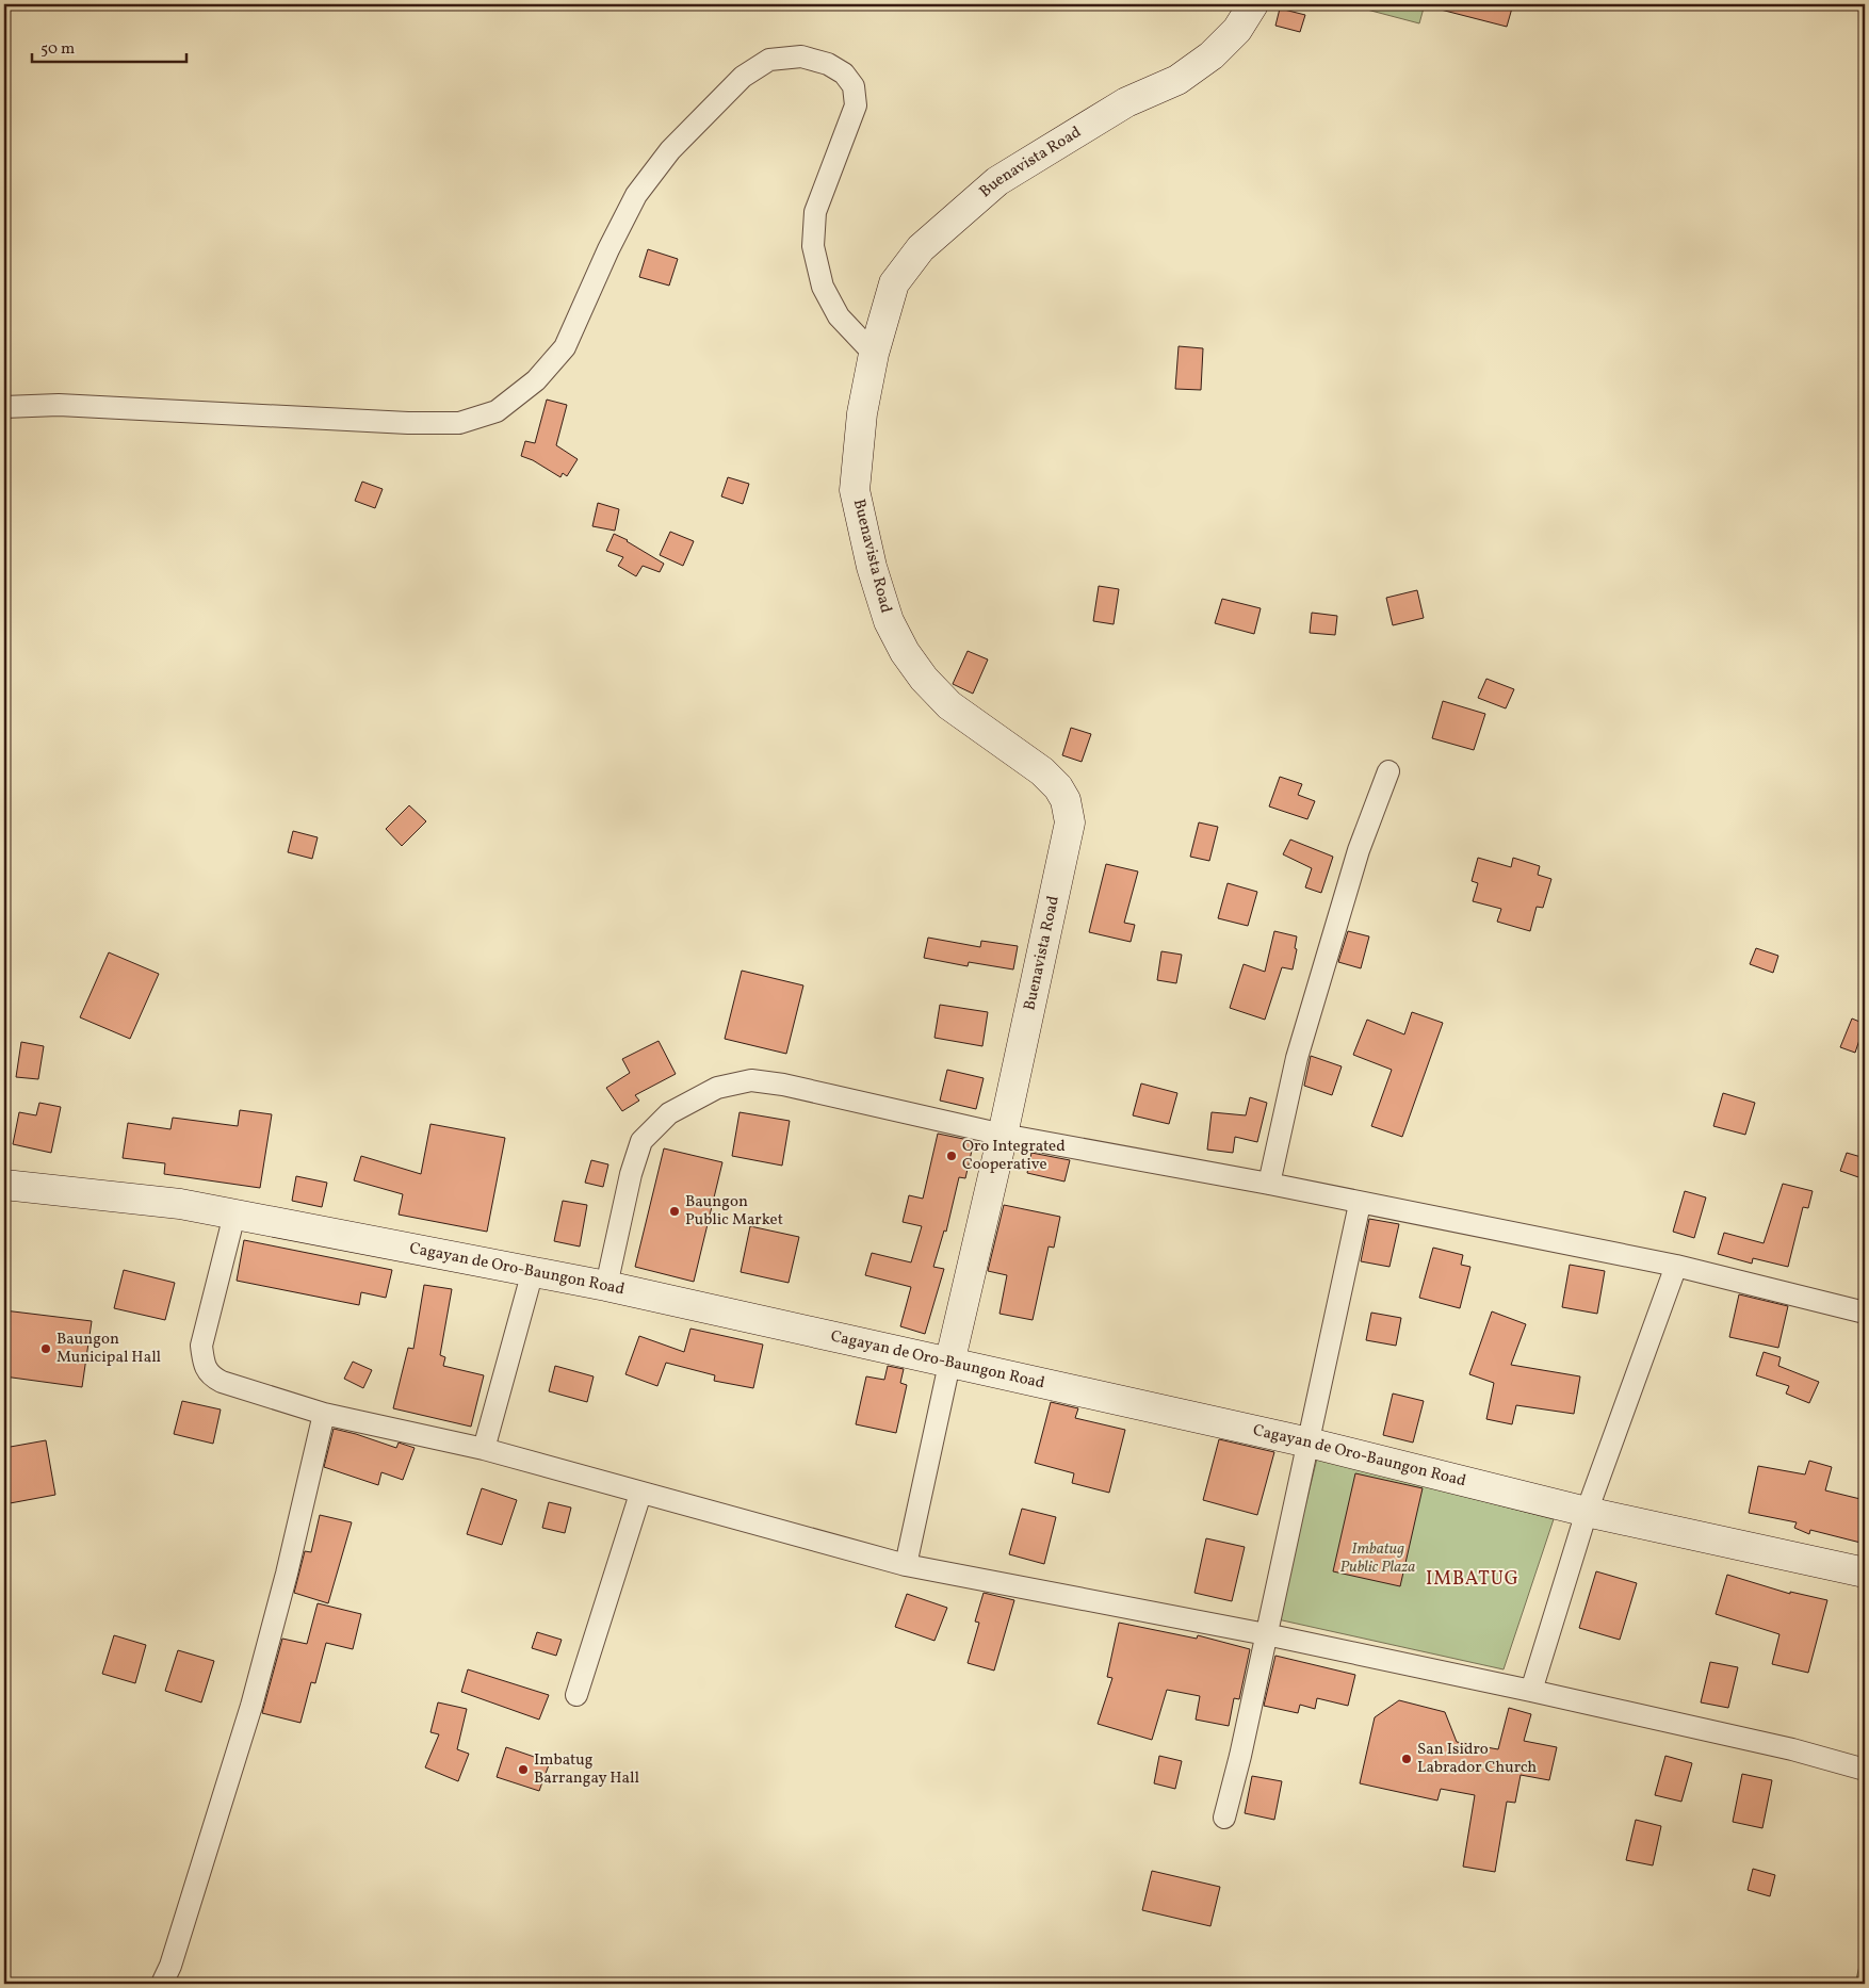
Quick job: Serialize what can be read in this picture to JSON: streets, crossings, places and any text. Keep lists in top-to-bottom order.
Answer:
{
  "streets": {
    "main road": ["Buenavista Road", "Cagayan de Oro-Baungon Road"]
  },
  "crossings": [
    ["Buenavista Road", "Cagayan de Oro-Baungon Road"]
  ],
  "districts": ["IMBATUG"],
  "parks": ["Imbatug Public Plaza"],
  "places": [
    "Oro Integrated Cooperative",
    "Baungon Public Market",
    "Baungon Municipal Hall",
    "San Isidro Labrador Church",
    "Imbatug Barrangay Hall"
  ],
  "scale_bar": "50 m"
}
